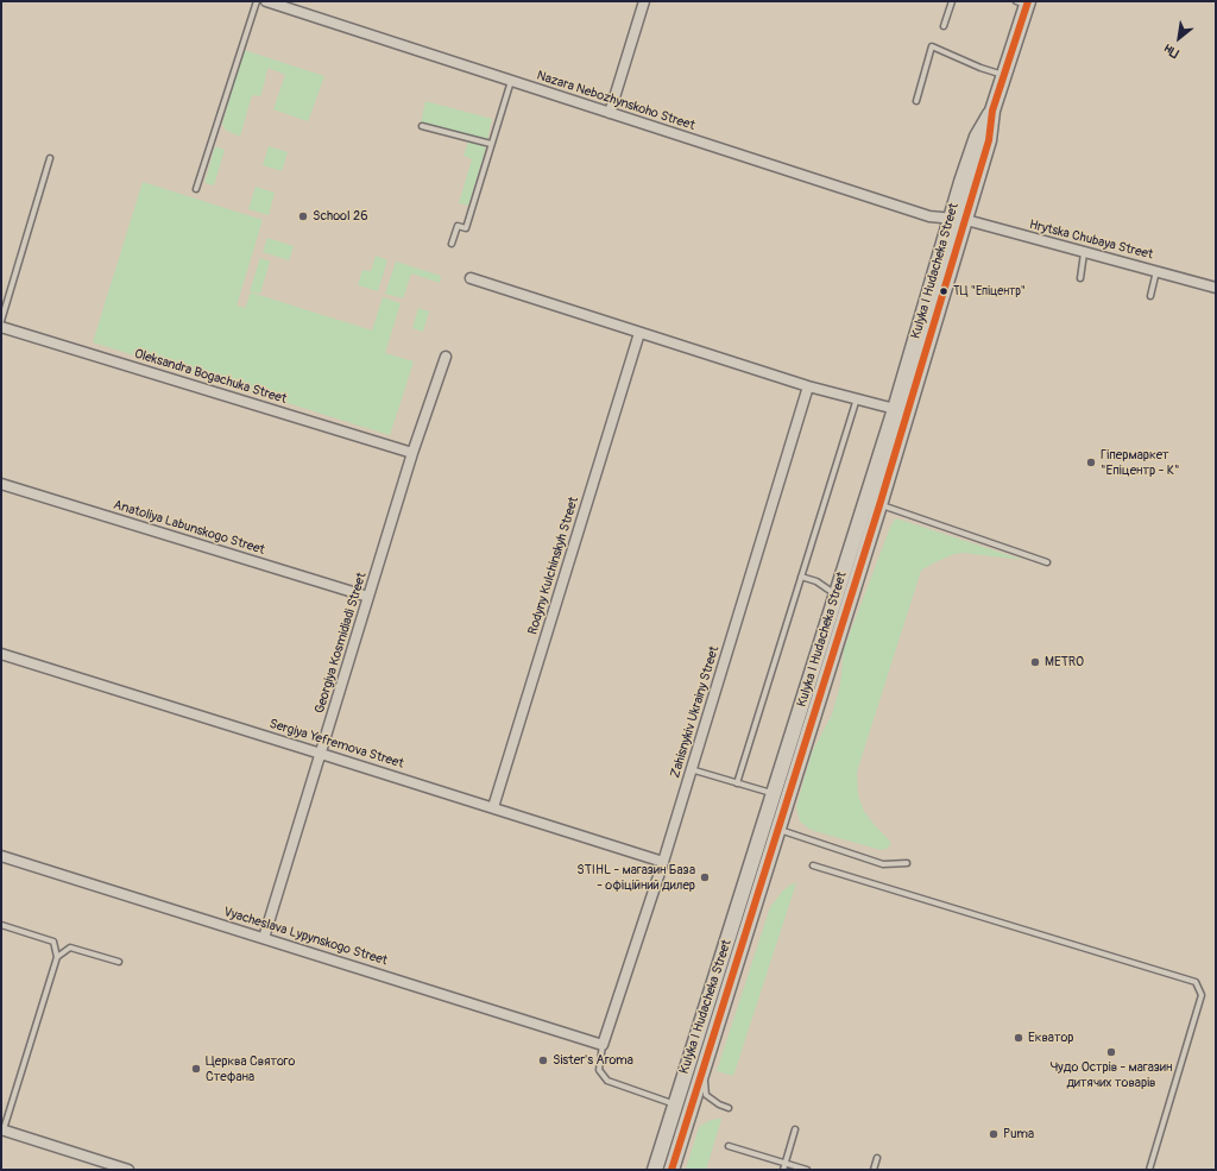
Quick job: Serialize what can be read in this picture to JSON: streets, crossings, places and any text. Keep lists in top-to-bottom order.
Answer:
{
  "streets": {
    "main road": ["Kulyka I Hudacheka Street"],
    "street": [
      "Nazara Nebozhynskoho Street",
      "Hrytska Chubaya Street",
      "Oleksandra Bogachuka Street",
      "Anatoliya Labunskogo Street",
      "Rodyny Kulchinskyh Street",
      "Georgiya Kosmidiadi Street",
      "Zahisnykiv Ukrainy Street",
      "Sergiya Yefremova Street",
      "Vyacheslava Lypynskogo Street"
    ]
  },
  "crossings": [
    ["Nazara Nebozhynskoho Street", "Hrytska Chubaya Street"],
    ["Nazara Nebozhynskoho Street", "Kulyka I Hudacheka Street"],
    ["Hrytska Chubaya Street", "Kulyka I Hudacheka Street"],
    ["Oleksandra Bogachuka Street", "Georgiya Kosmidiadi Street"],
    ["Anatoliya Labunskogo Street", "Georgiya Kosmidiadi Street"],
    ["Rodyny Kulchinskyh Street", "Sergiya Yefremova Street"],
    ["Georgiya Kosmidiadi Street", "Sergiya Yefremova Street"],
    ["Georgiya Kosmidiadi Street", "Vyacheslava Lypynskogo Street"],
    ["Zahisnykiv Ukrainy Street", "Sergiya Yefremova Street"],
    ["Zahisnykiv Ukrainy Street", "Vyacheslava Lypynskogo Street"]
  ],
  "places": [
    "School 26",
    "ТЦ \"Епіцентр\"",
    "Гіпермаркет \"Епіцентр - К\"",
    "METRO",
    "STIHL - магазин База - офіційний дилер",
    "Екватор",
    "Чудо Острів - магазин дитячих товарів",
    "Sister's Aroma",
    "Церква Святого Стефана",
    "Puma"
  ],
  "north": "bottom left"
}
